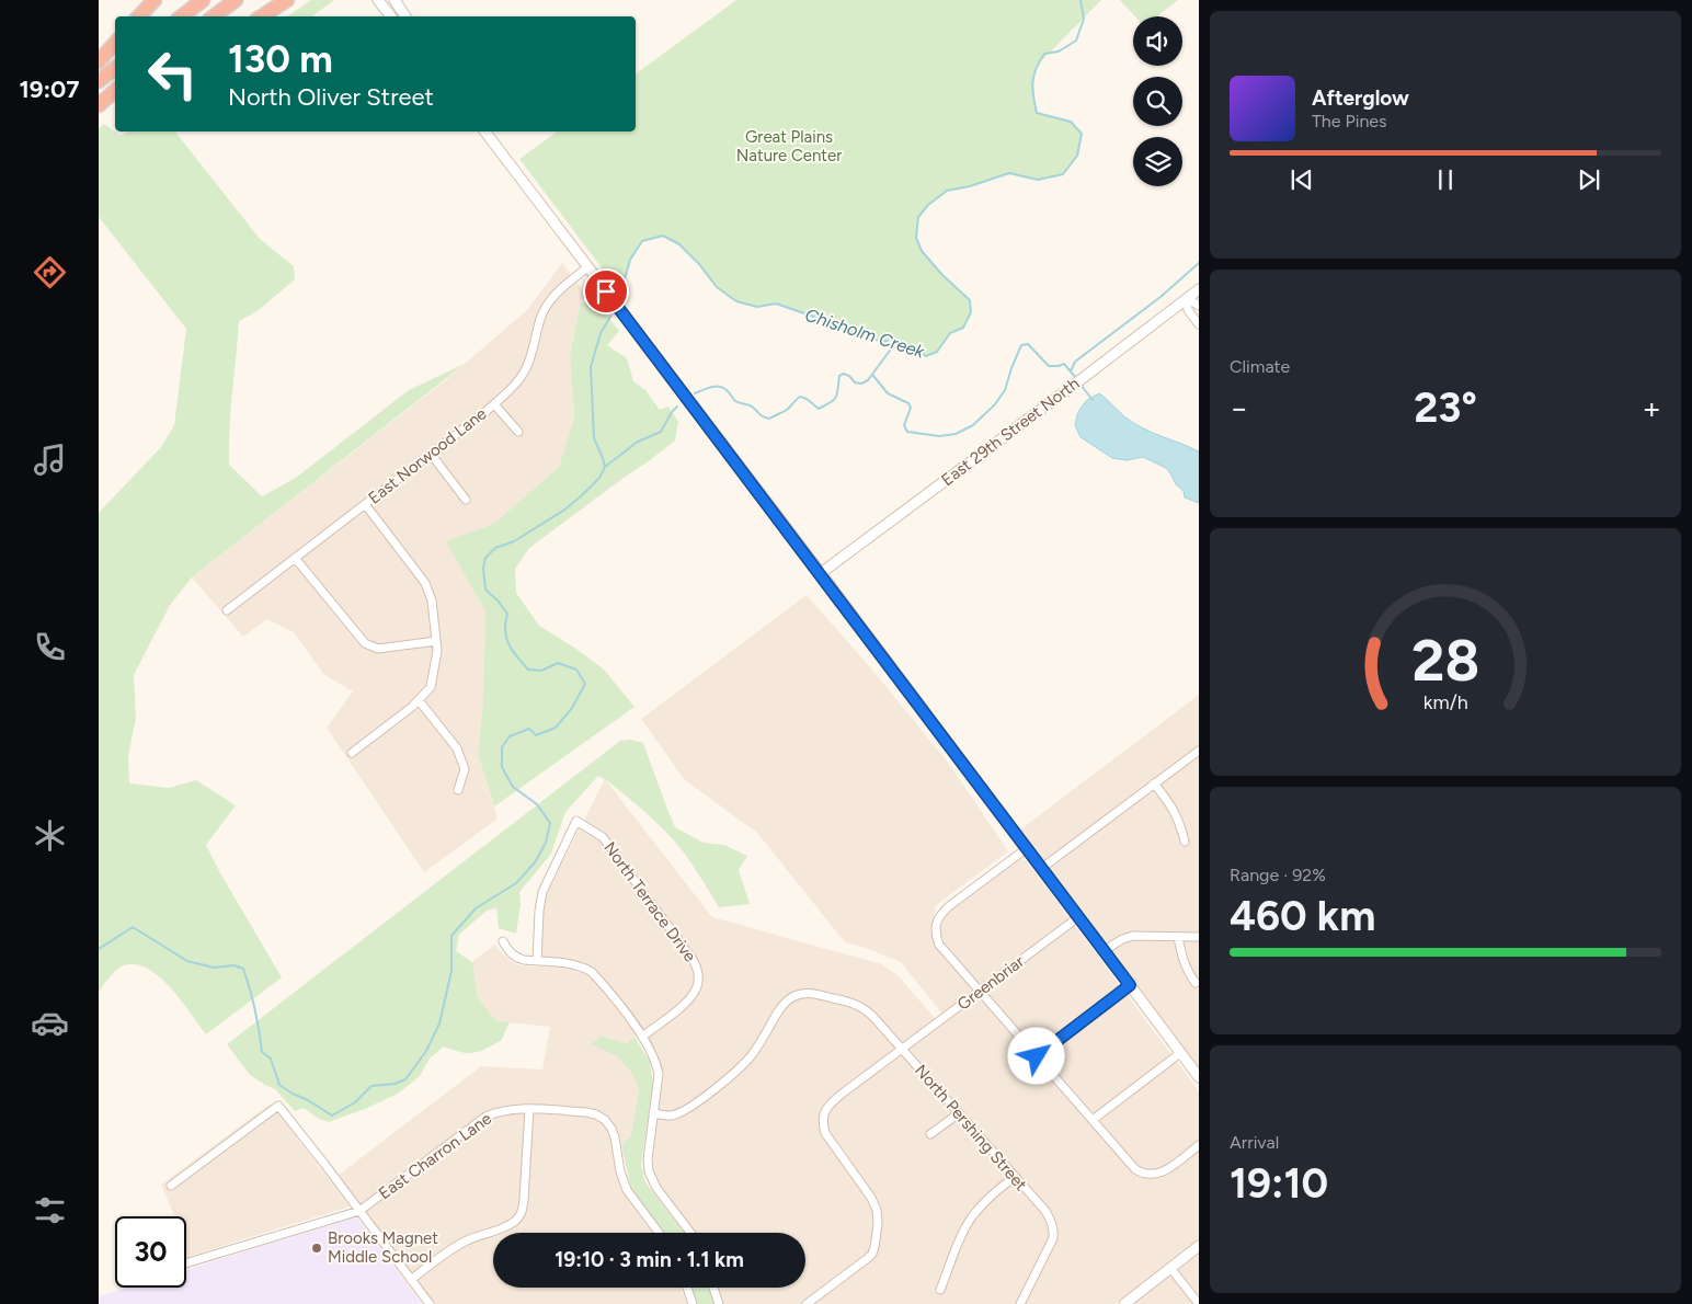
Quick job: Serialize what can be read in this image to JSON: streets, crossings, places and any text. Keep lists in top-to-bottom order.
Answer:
{
  "streets": {
    "main road": ["East 29th Street North"],
    "street": [
      "East Norwood Lane",
      "North Terrace Drive",
      "Greenbriar",
      "North Pershing Street",
      "East Charron Lane"
    ]
  },
  "crossings": [
    ["Greenbriar", "North Pershing Street"]
  ],
  "water": ["Chisholm Creek"],
  "parks": ["Great Plains Nature Center"],
  "places": ["Brooks Magnet Middle School"],
  "page": {
    "tabs": "19:07",
    "turn": ["130 m", "North Oliver Street"],
    "song": ["Afterglow", "The Pines"],
    "tile": [
      "Climate",
      ["Range · 92%", "460 km"],
      ["Arrival", "19:10"]
    ],
    "heat": ["−", "23°", "+"],
    "limit": "30",
    "trip": "19:10 · 3 min · 1.1 km",
    "gauge": ["28", "km/h"]
  }
}
